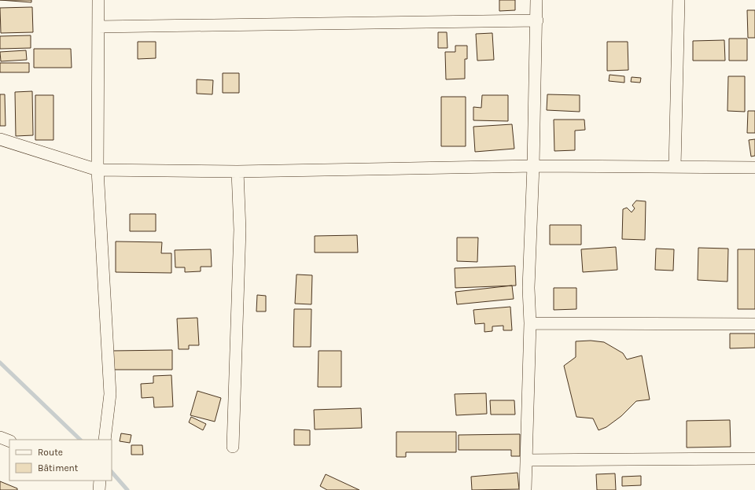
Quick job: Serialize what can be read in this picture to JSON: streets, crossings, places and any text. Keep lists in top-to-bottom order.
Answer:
{
  "legend": ["Route", "Bâtiment"]
}
